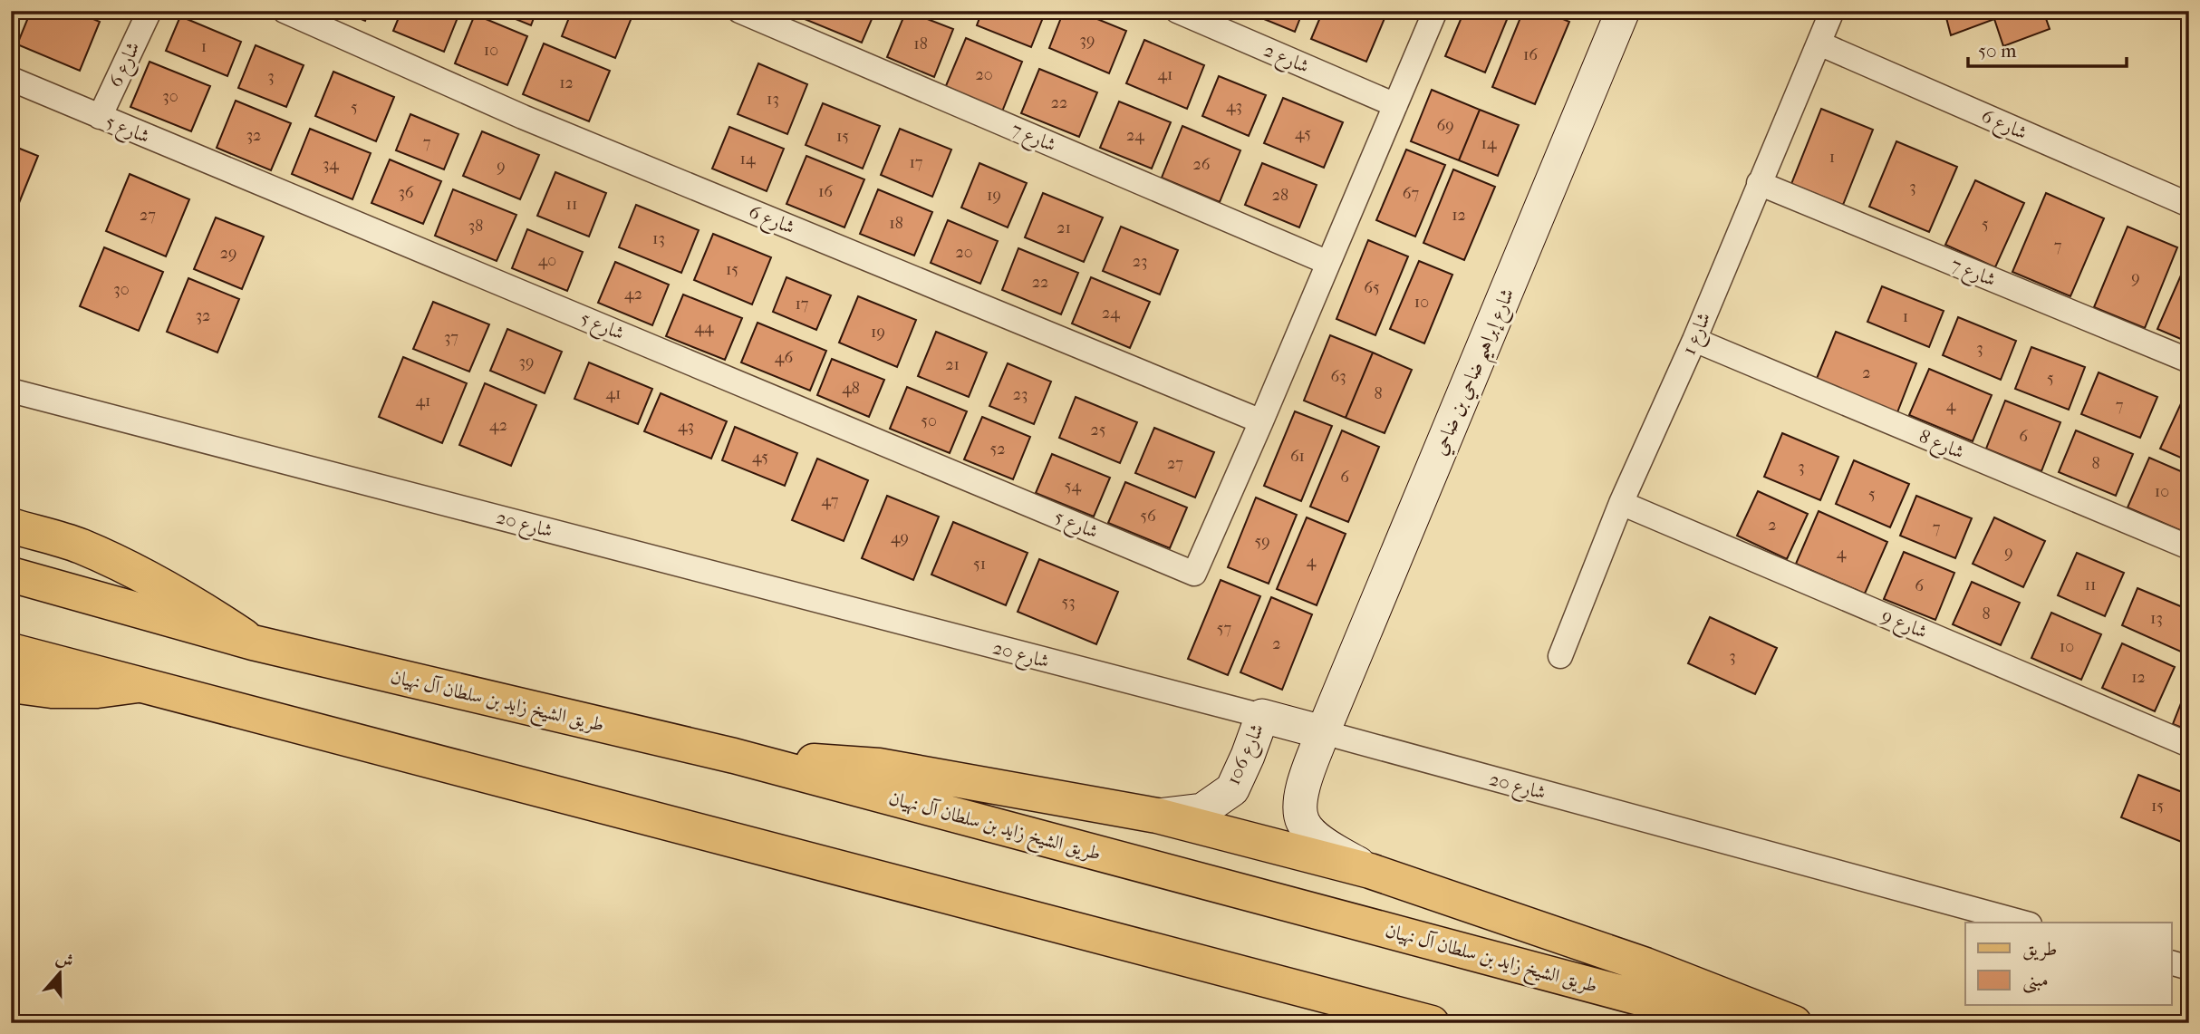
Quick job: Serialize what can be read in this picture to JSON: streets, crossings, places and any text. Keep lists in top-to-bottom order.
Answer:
{
  "streets": {
    "main road": ["طريق الشيخ زايد بن سلطان آل نهيان"],
    "street": [
      "شارع 2",
      "شارع 6",
      "شارع 5",
      "شارع 7",
      "شارع 1",
      "شارع إبراهيم ضاحي بن ضاحي",
      "شارع 8",
      "شارع 20",
      "شارع 9",
      "شارع 106"
    ]
  },
  "crossings": [
    ["شارع 6", "شارع 5"],
    ["شارع 6", "شارع 1"],
    ["شارع 7", "شارع 1"],
    ["شارع 1", "شارع 8"],
    ["شارع 1", "شارع 9"],
    ["شارع إبراهيم ضاحي بن ضاحي", "شارع 20"],
    ["شارع 20", "شارع 106"]
  ],
  "house_numbers": [
    "39",
    "18",
    "1",
    "10",
    "16",
    "20",
    "41",
    "3",
    "12",
    "30",
    "13",
    "22",
    "43",
    "5",
    "69",
    "45",
    "32",
    "24",
    "15",
    "7",
    "14",
    "1",
    "14",
    "17",
    "34",
    "26",
    "9",
    "3",
    "16",
    "36",
    "67",
    "19",
    "28",
    "11",
    "27",
    "12",
    "18",
    "5",
    "38",
    "21",
    "13",
    "7",
    "20",
    "29",
    "40",
    "23",
    "15",
    "9",
    "22",
    "65",
    "30",
    "42",
    "10",
    "17",
    "24",
    "32",
    "1",
    "44",
    "19",
    "37",
    "3",
    "46",
    "39",
    "21",
    "2",
    "63",
    "5",
    "48",
    "41",
    "8",
    "23",
    "41",
    "4",
    "7",
    "50",
    "42",
    "43",
    "25",
    "6",
    "52",
    "61",
    "45",
    "27",
    "8",
    "3",
    "6",
    "54",
    "10",
    "5",
    "47",
    "56",
    "2",
    "7",
    "49",
    "59",
    "9",
    "4",
    "4",
    "51",
    "11",
    "6",
    "53",
    "8",
    "13",
    "57",
    "2",
    "10",
    "3",
    "12",
    "15"
  ],
  "legend": ["طريق", "مبنى"],
  "scale_bar": "50 m",
  "north": "top"
}
